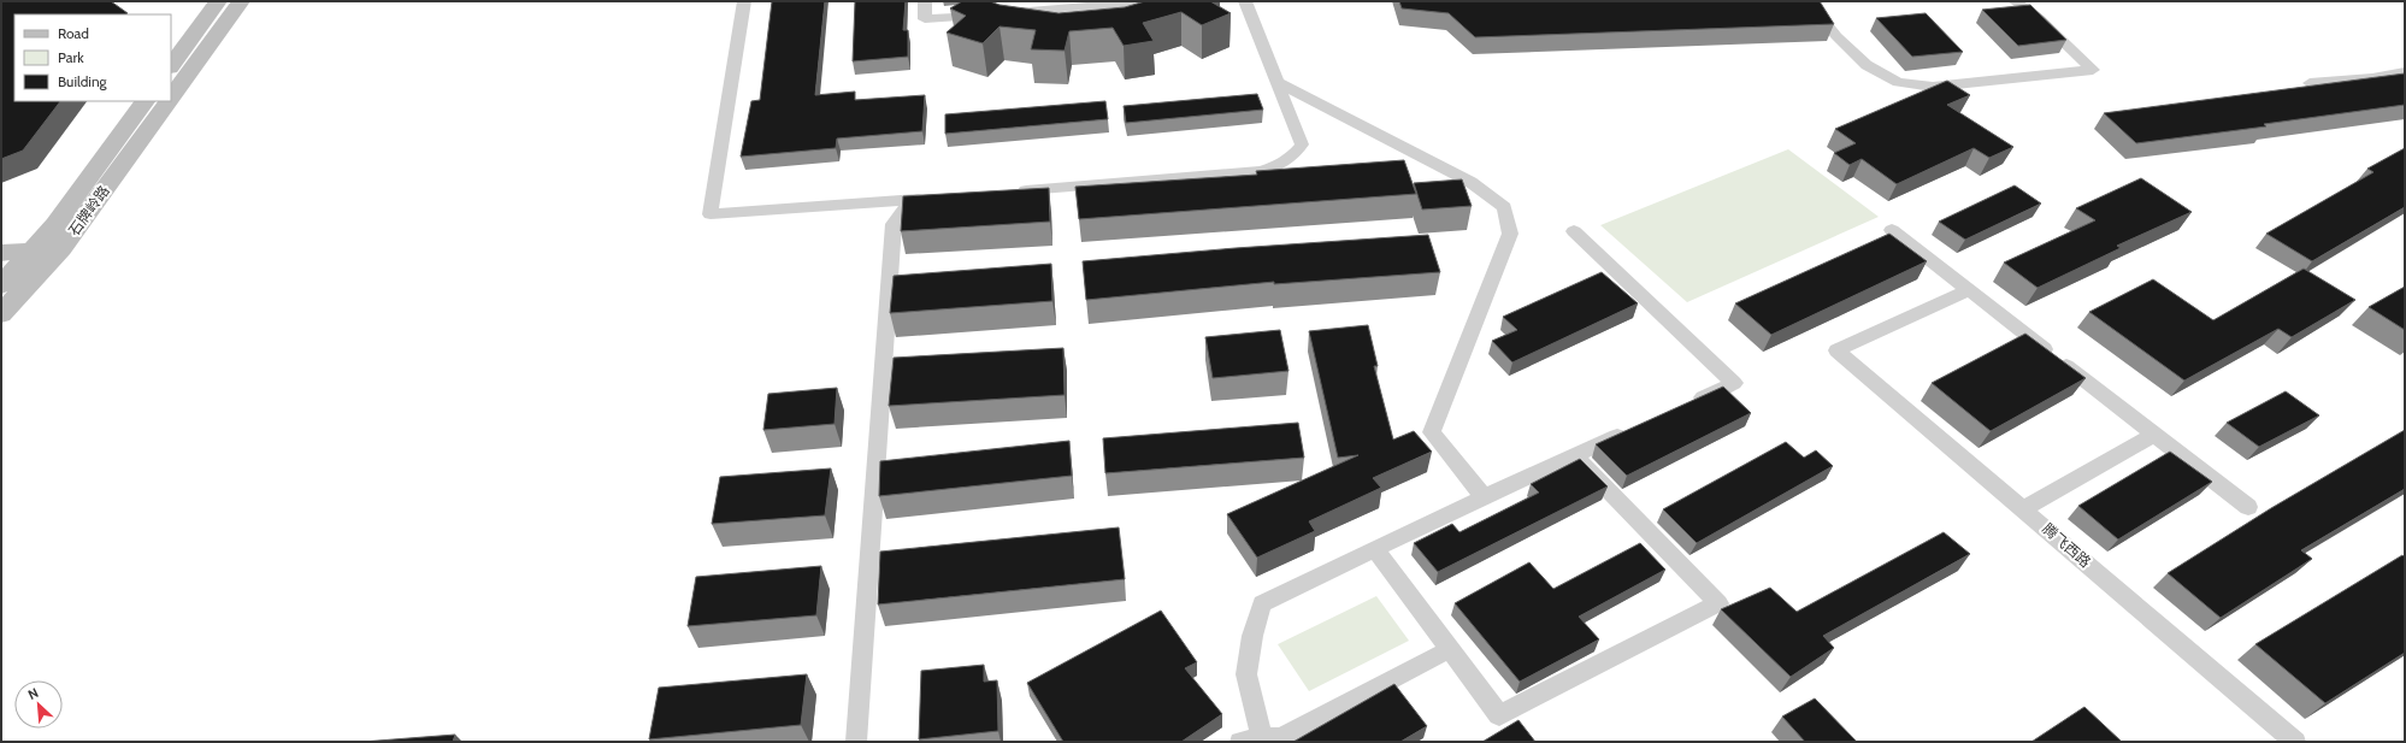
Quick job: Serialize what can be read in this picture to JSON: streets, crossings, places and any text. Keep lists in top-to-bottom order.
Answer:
{
  "streets": {
    "main road": ["石牌岭路"],
    "street": ["腾飞西路"]
  },
  "legend": ["Road", "Park", "Building"],
  "north": "top left"
}
